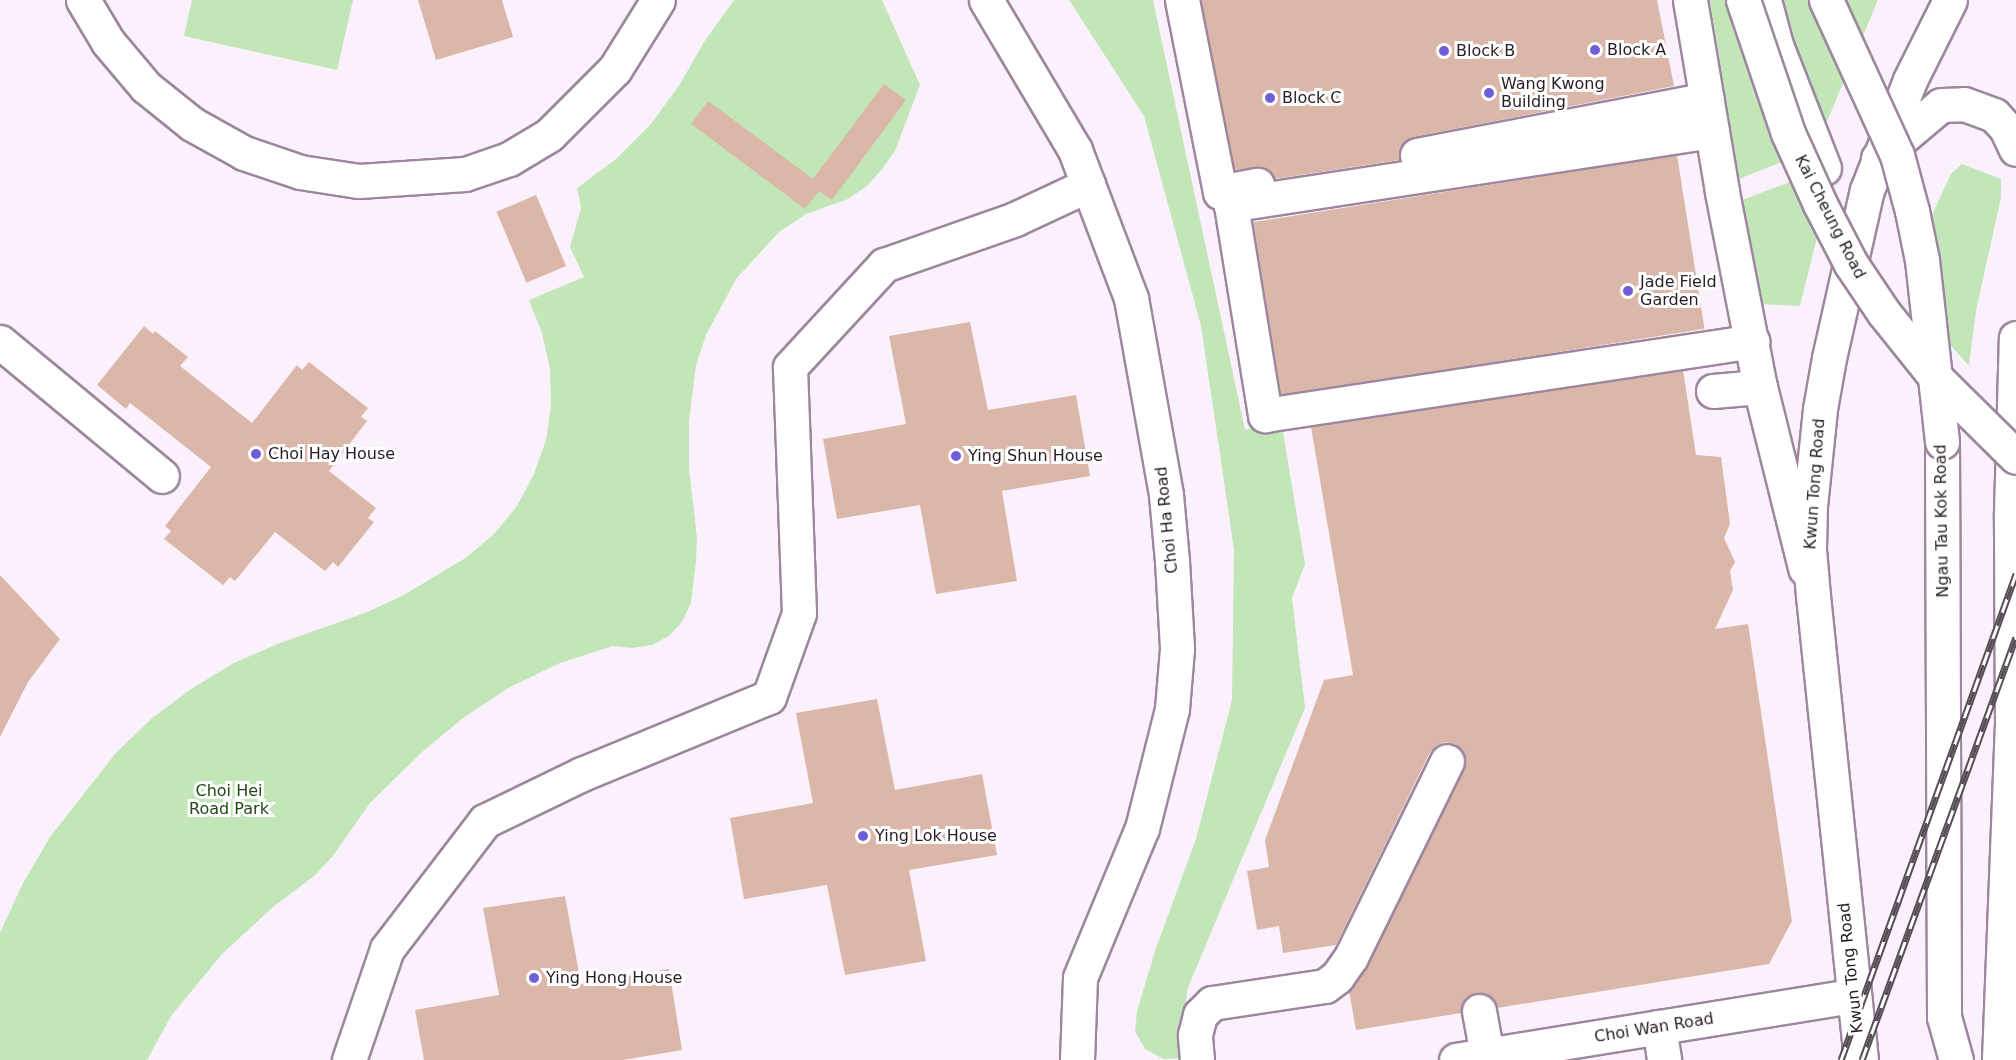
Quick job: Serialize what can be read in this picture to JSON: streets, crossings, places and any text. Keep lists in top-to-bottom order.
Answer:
{
  "streets": {
    "main road": [
      "Kai Cheung Road",
      "Kwun Tong Road",
      "Choi Ha Road",
      "Ngau Tau Kok Road",
      "Choi Wan Road"
    ]
  },
  "crossings": [
    ["Kwun Tong Road", "Choi Wan Road"]
  ],
  "parks": ["Choi Hei Road Park"],
  "places": [
    "Block A",
    "Block B",
    "Wang Kwong Building",
    "Block C",
    "Jade Field Garden",
    "Choi Hay House",
    "Ying Shun House",
    "Ying Lok House",
    "Ying Hong House"
  ]
}
